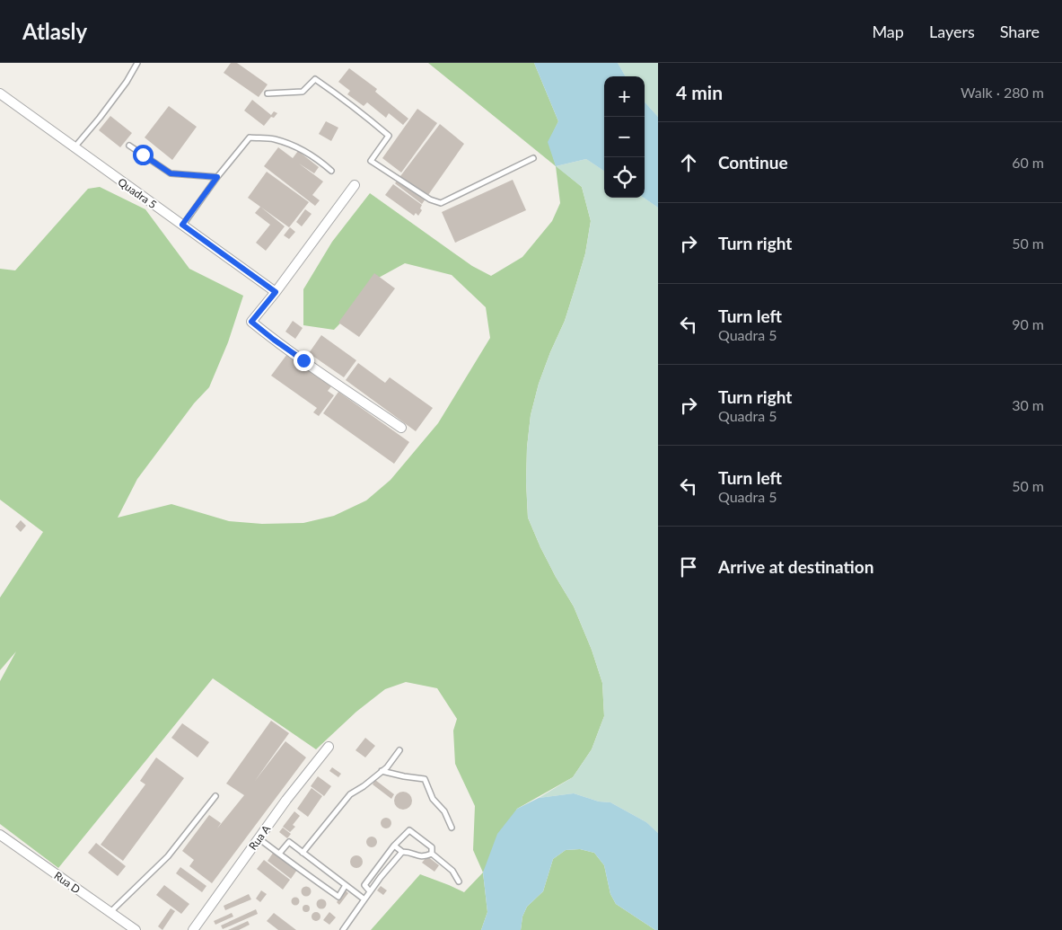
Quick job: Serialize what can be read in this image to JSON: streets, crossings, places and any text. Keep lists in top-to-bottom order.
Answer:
{
  "streets": {
    "street": ["Quadra 5", "Rua A", "Rua D"]
  },
  "page": {
    "header": "Atlasly",
    "nav": ["Map", "Layers", "Share"],
    "heading": ["4 min", "Walk · 280 m"],
    "map_buttons": ["+", "−"],
    "list": [
      ["Continue", "60 m"],
      ["Turn right", "50 m"],
      ["Turn left", "Quadra 5", "90 m"],
      ["Turn right", "Quadra 5", "30 m"],
      ["Turn left", "Quadra 5", "50 m"],
      "Arrive at destination"
    ]
  }
}
